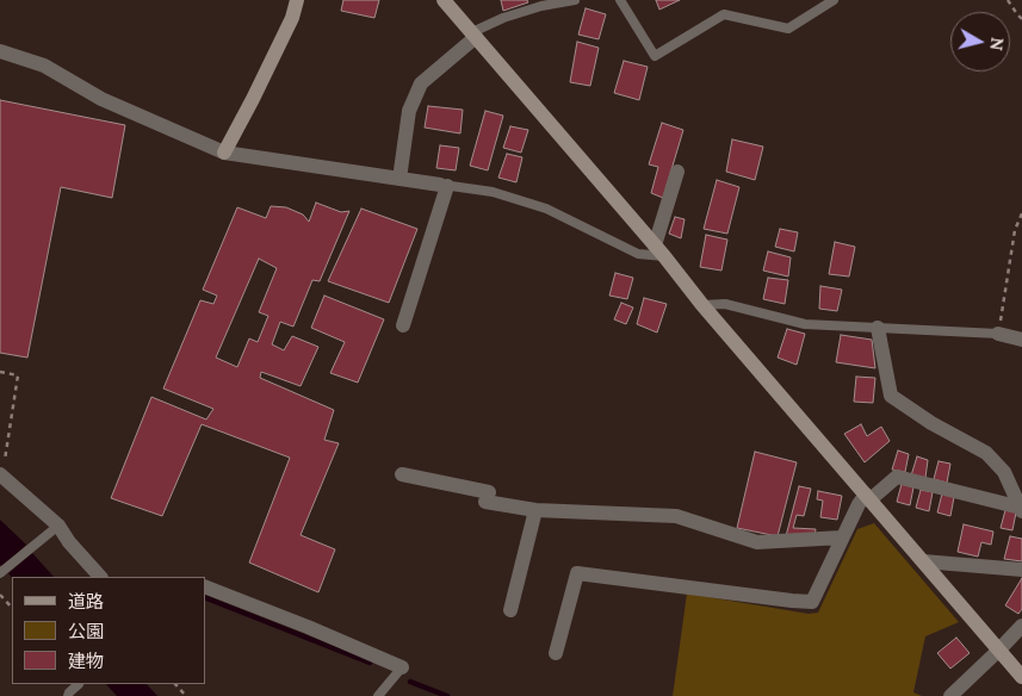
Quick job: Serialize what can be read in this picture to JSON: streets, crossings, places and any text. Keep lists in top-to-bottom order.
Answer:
{
  "legend": ["道路", "公園", "建物"],
  "north": "right"
}
